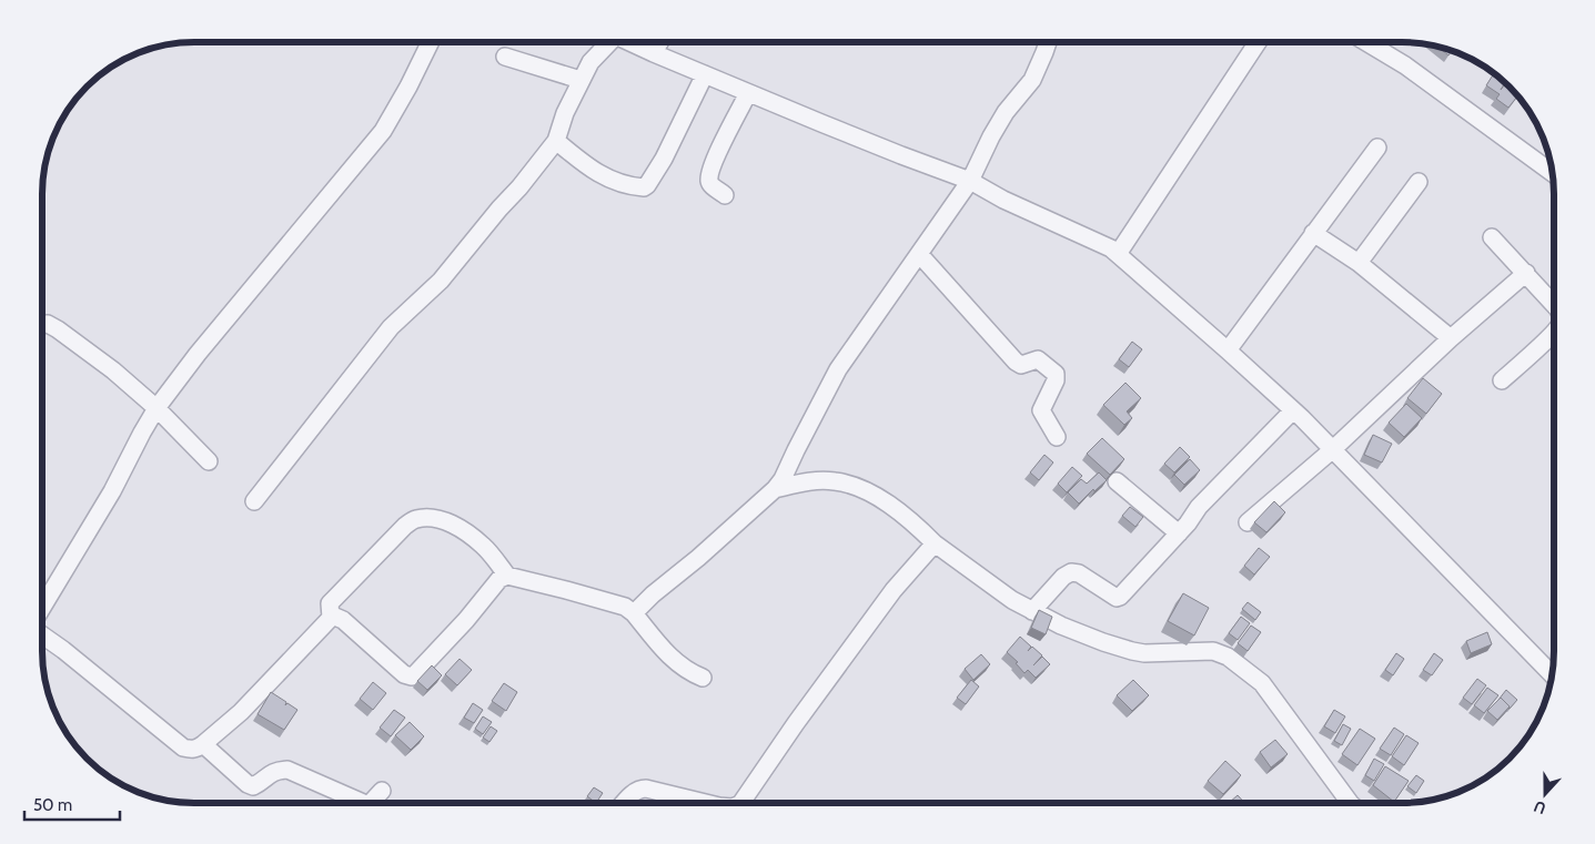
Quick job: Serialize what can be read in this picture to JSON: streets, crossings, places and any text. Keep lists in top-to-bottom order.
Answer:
{
  "scale_bar": "50 m",
  "north": "bottom"
}
